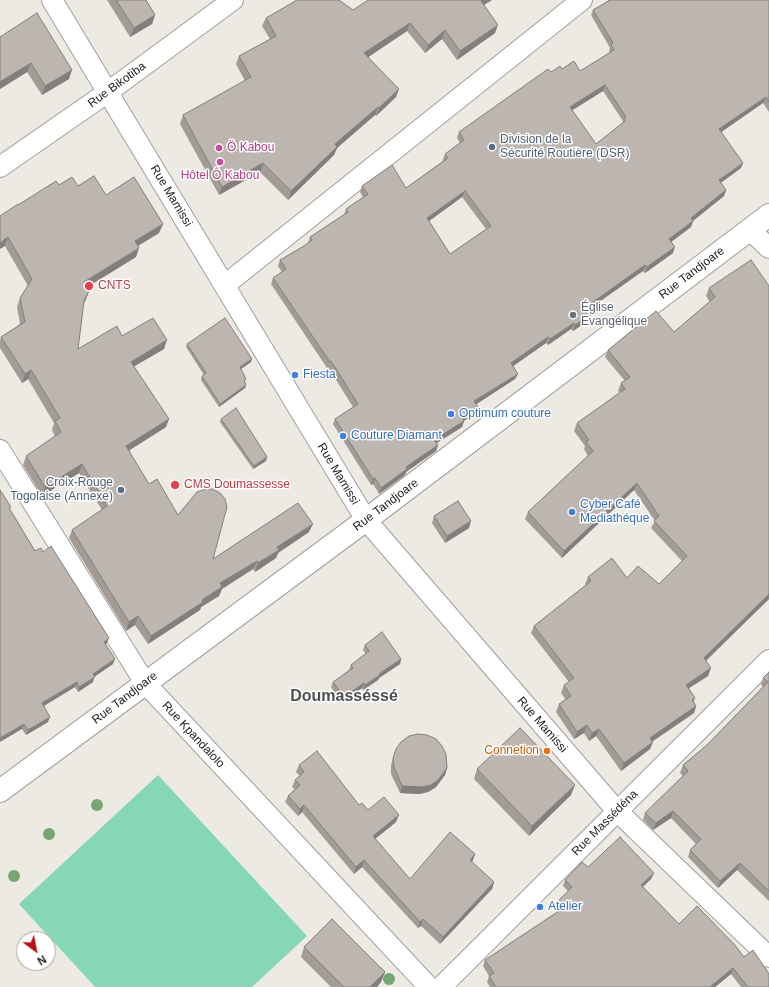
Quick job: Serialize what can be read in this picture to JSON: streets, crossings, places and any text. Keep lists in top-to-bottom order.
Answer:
{
  "streets": {
    "street": [
      "Rue Bikotiba",
      "Rue Mamissi",
      "Rue Tandjoare",
      "Rue Kpandalolo",
      "Rue Massédéna"
    ]
  },
  "crossings": [
    ["Rue Bikotiba", "Rue Mamissi"],
    ["Rue Mamissi", "Rue Tandjoare"],
    ["Rue Mamissi", "Rue Massédéna"],
    ["Rue Tandjoare", "Rue Kpandalolo"]
  ],
  "districts": ["Doumasséssé"],
  "places": [
    "Division de la Sécurité Routière (DSR)",
    "Ö Kabou",
    "Hôtel Ô Kabou",
    "CNTS",
    "Église Evangélique",
    "Fiesta",
    "Optimum couture",
    "Couture Diamant",
    "CMS Doumassesse",
    "Croix-Rouge Togolaise (Annexe)",
    "Cyber Café Mediathéque",
    "Connetion",
    "Atelier"
  ],
  "north": "bottom right"
}
